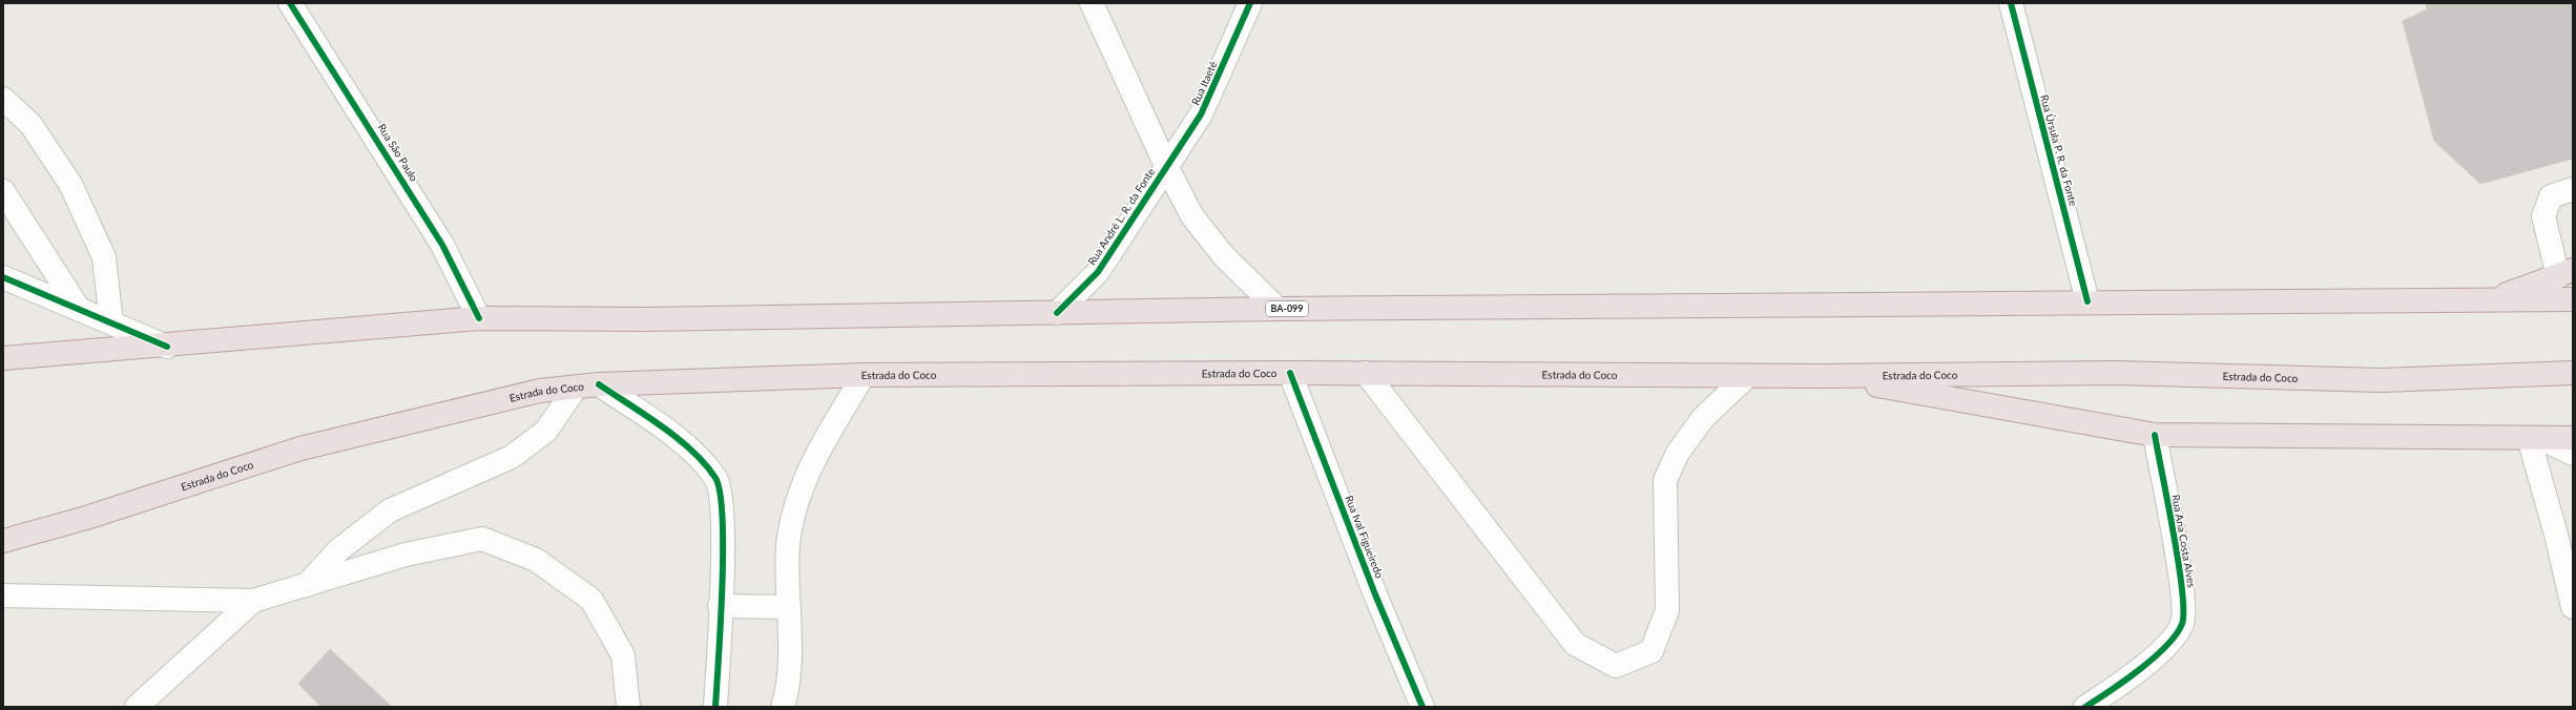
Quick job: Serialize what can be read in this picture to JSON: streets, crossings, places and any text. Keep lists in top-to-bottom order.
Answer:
{
  "streets": {
    "highway": ["BA-099", "Estrada do Coco"],
    "street": [
      "Rua Itaeté",
      "Rua Ùrsula P. R. da Fonte",
      "Rua São Paulo",
      "Rua André L. R. da Fonte",
      "Rua Ival Figueiredo",
      "Rua Ana Costa Alves"
    ]
  },
  "crossings": [
    ["Rua Itaeté", "Rua André L. R. da Fonte"],
    ["Rua Ùrsula P. R. da Fonte", "BA-099"],
    ["Rua São Paulo", "BA-099"],
    ["Rua André L. R. da Fonte", "BA-099"],
    ["Estrada do Coco", "Rua Ival Figueiredo"]
  ]
}
